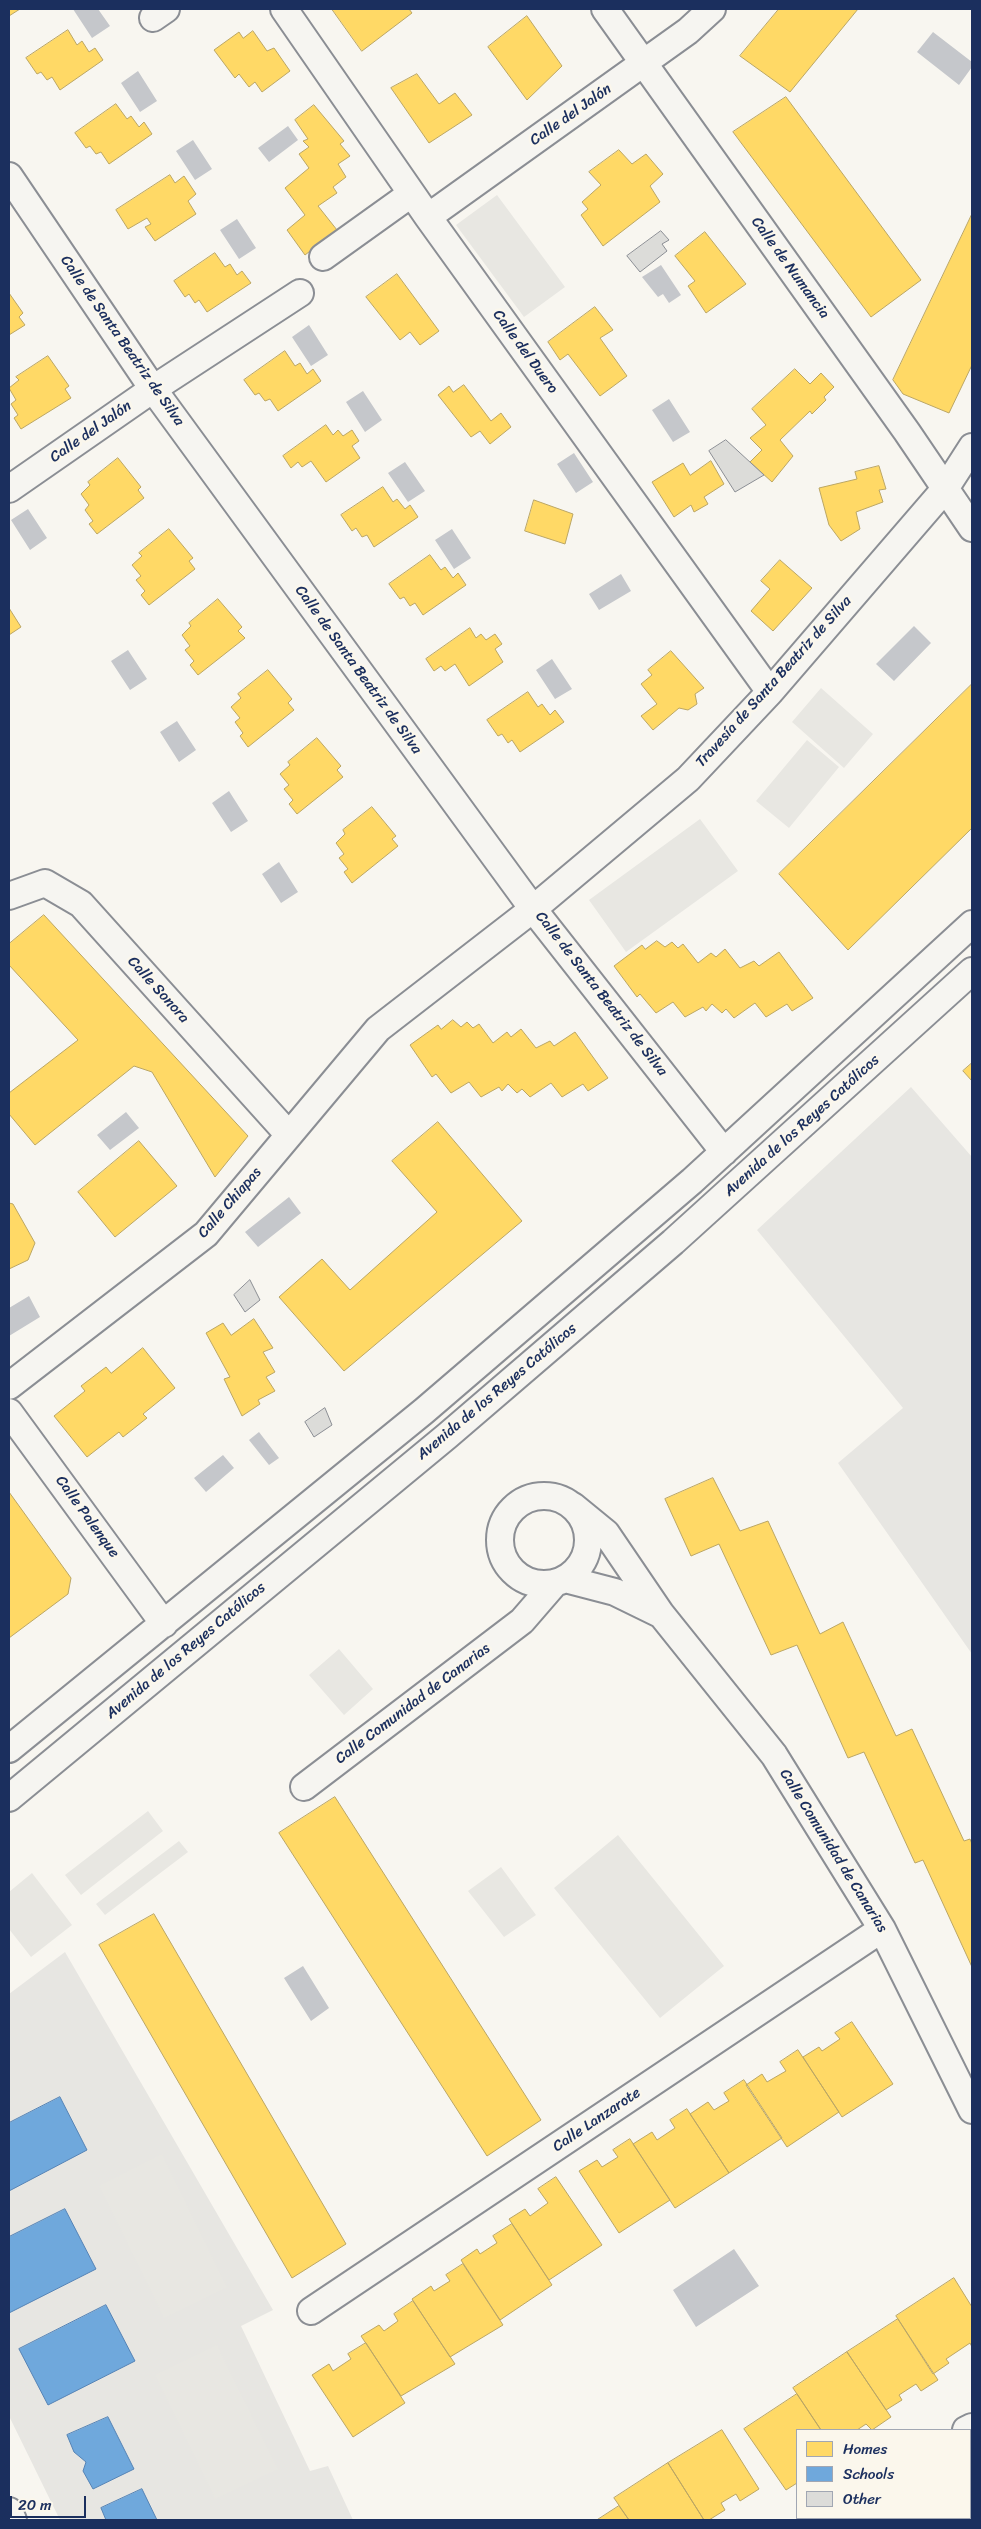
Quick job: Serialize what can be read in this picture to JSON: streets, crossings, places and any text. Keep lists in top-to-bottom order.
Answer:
{
  "streets": {
    "street": [
      "Calle del Jalón",
      "Calle de Numancia",
      "Calle de Santa Beatriz de Silva",
      "Calle del Duero",
      "Travesía de Santa Beatriz de Silva",
      "Calle Sonora",
      "Avenida de los Reyes Católicos",
      "Calle Chiapas",
      "Calle Palenque",
      "Calle Comunidad de Canarias",
      "Calle Lanzarote"
    ]
  },
  "crossings": [
    ["Calle del Jalón", "Calle de Numancia"],
    ["Calle del Jalón", "Calle de Santa Beatriz de Silva"],
    ["Calle del Jalón", "Calle del Duero"],
    ["Calle de Numancia", "Travesía de Santa Beatriz de Silva"],
    ["Calle de Santa Beatriz de Silva", "Travesía de Santa Beatriz de Silva"],
    ["Calle del Duero", "Travesía de Santa Beatriz de Silva"],
    ["Travesía de Santa Beatriz de Silva", "Calle Chiapas"],
    ["Calle Sonora", "Calle Chiapas"],
    ["Calle Comunidad de Canarias", "Calle Lanzarote"]
  ],
  "legend": ["Homes", "Schools", "Other"],
  "scale_bar": "20 m"
}
